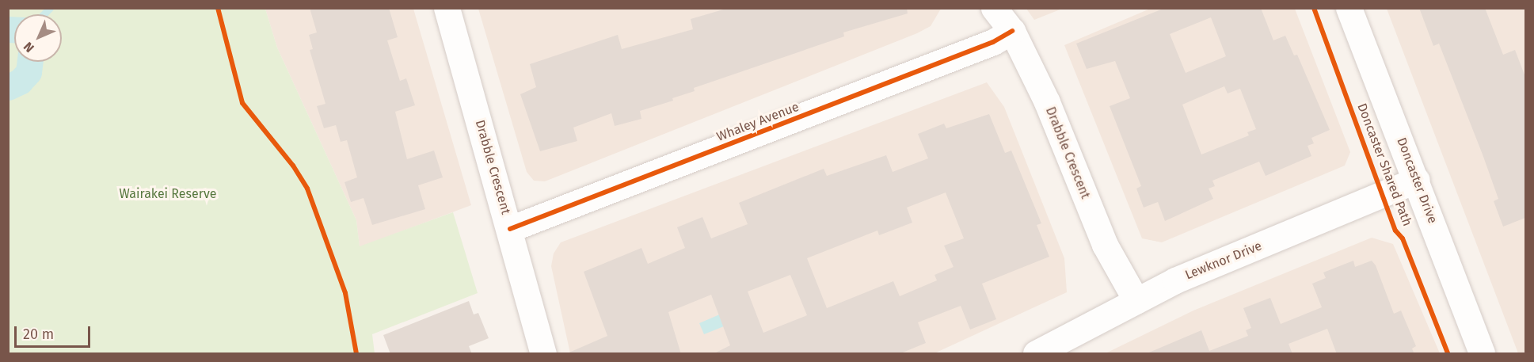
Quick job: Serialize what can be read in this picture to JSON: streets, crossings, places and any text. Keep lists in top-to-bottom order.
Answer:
{
  "streets": {
    "street": [
      "Whaley Avenue",
      "Drabble Crescent",
      "Doncaster Drive",
      "Lewknor Drive"
    ],
    "cycle path": ["Doncaster Shared Path"]
  },
  "crossings": [
    ["Whaley Avenue", "Drabble Crescent"],
    ["Drabble Crescent", "Lewknor Drive"],
    ["Doncaster Drive", "Lewknor Drive"]
  ],
  "parks": ["Wairakei Reserve"],
  "scale_bar": "20 m",
  "north": "bottom left"
}
